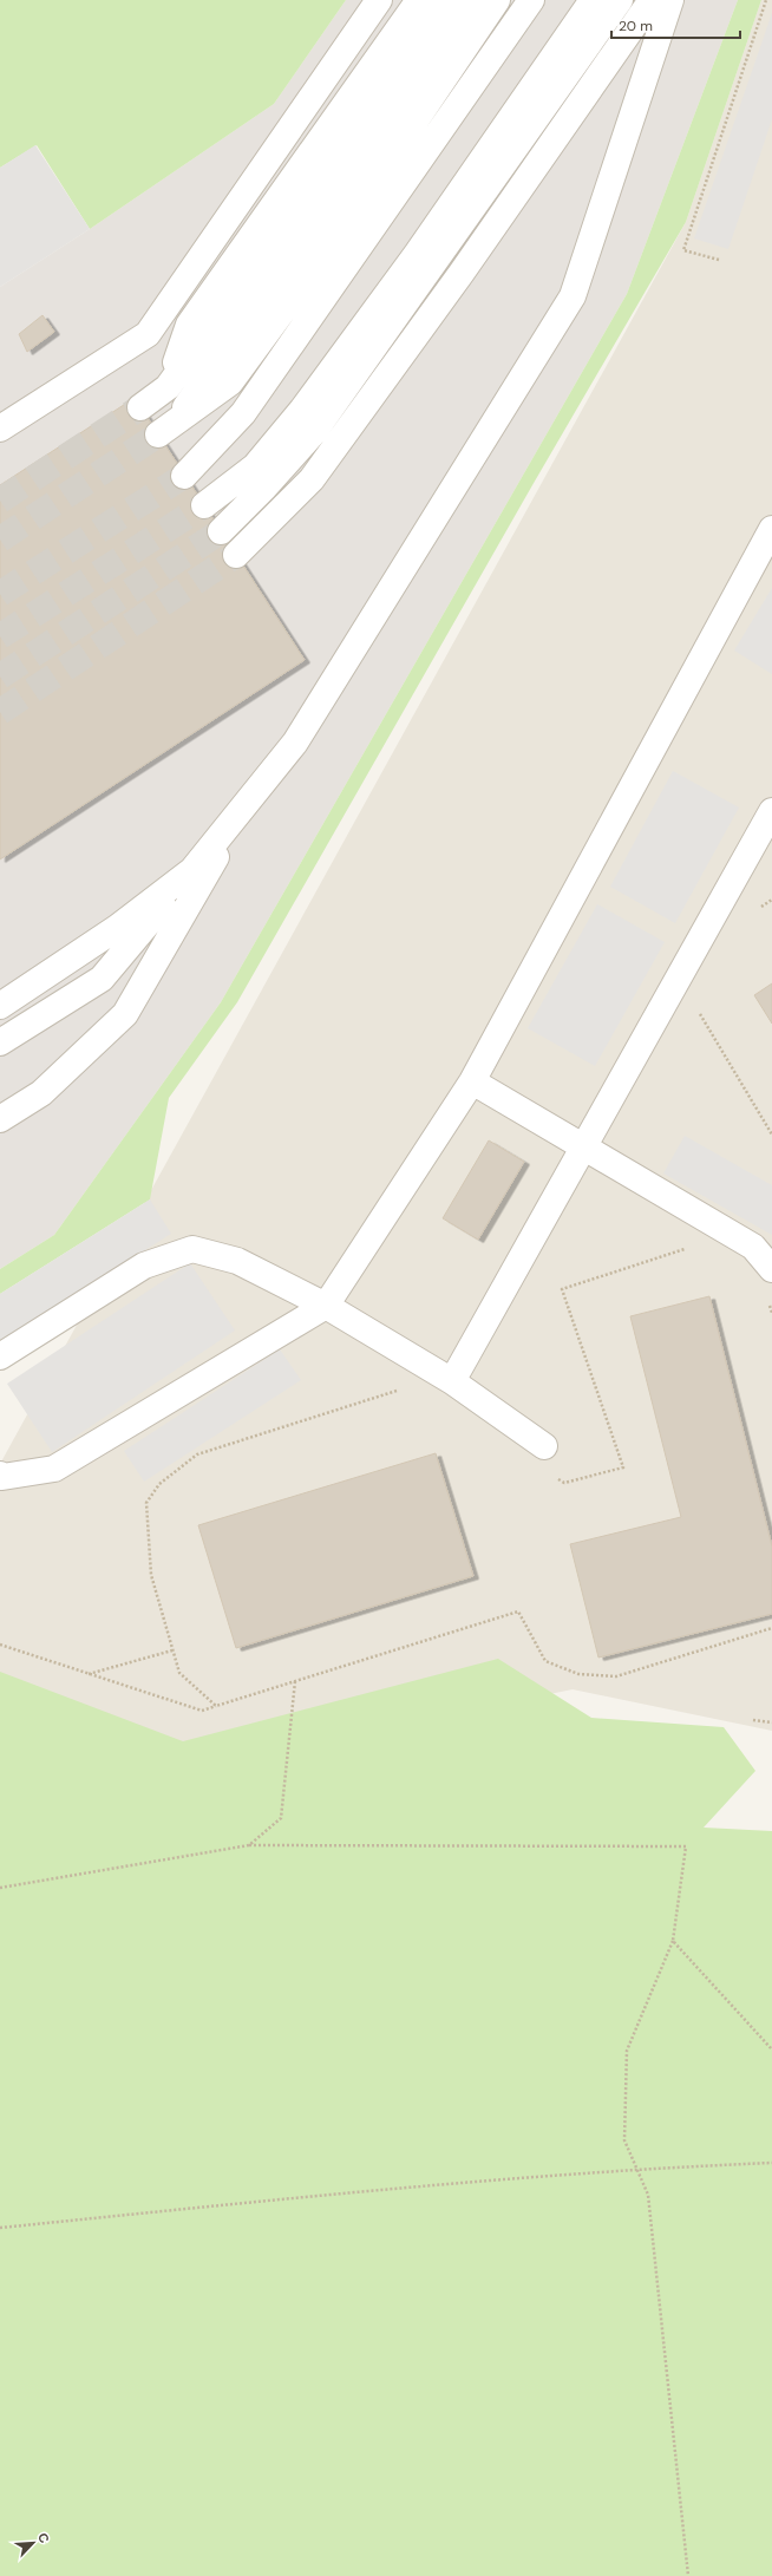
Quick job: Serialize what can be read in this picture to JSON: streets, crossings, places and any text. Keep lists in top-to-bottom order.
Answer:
{
  "scale_bar": "20 m",
  "north": "top right"
}
